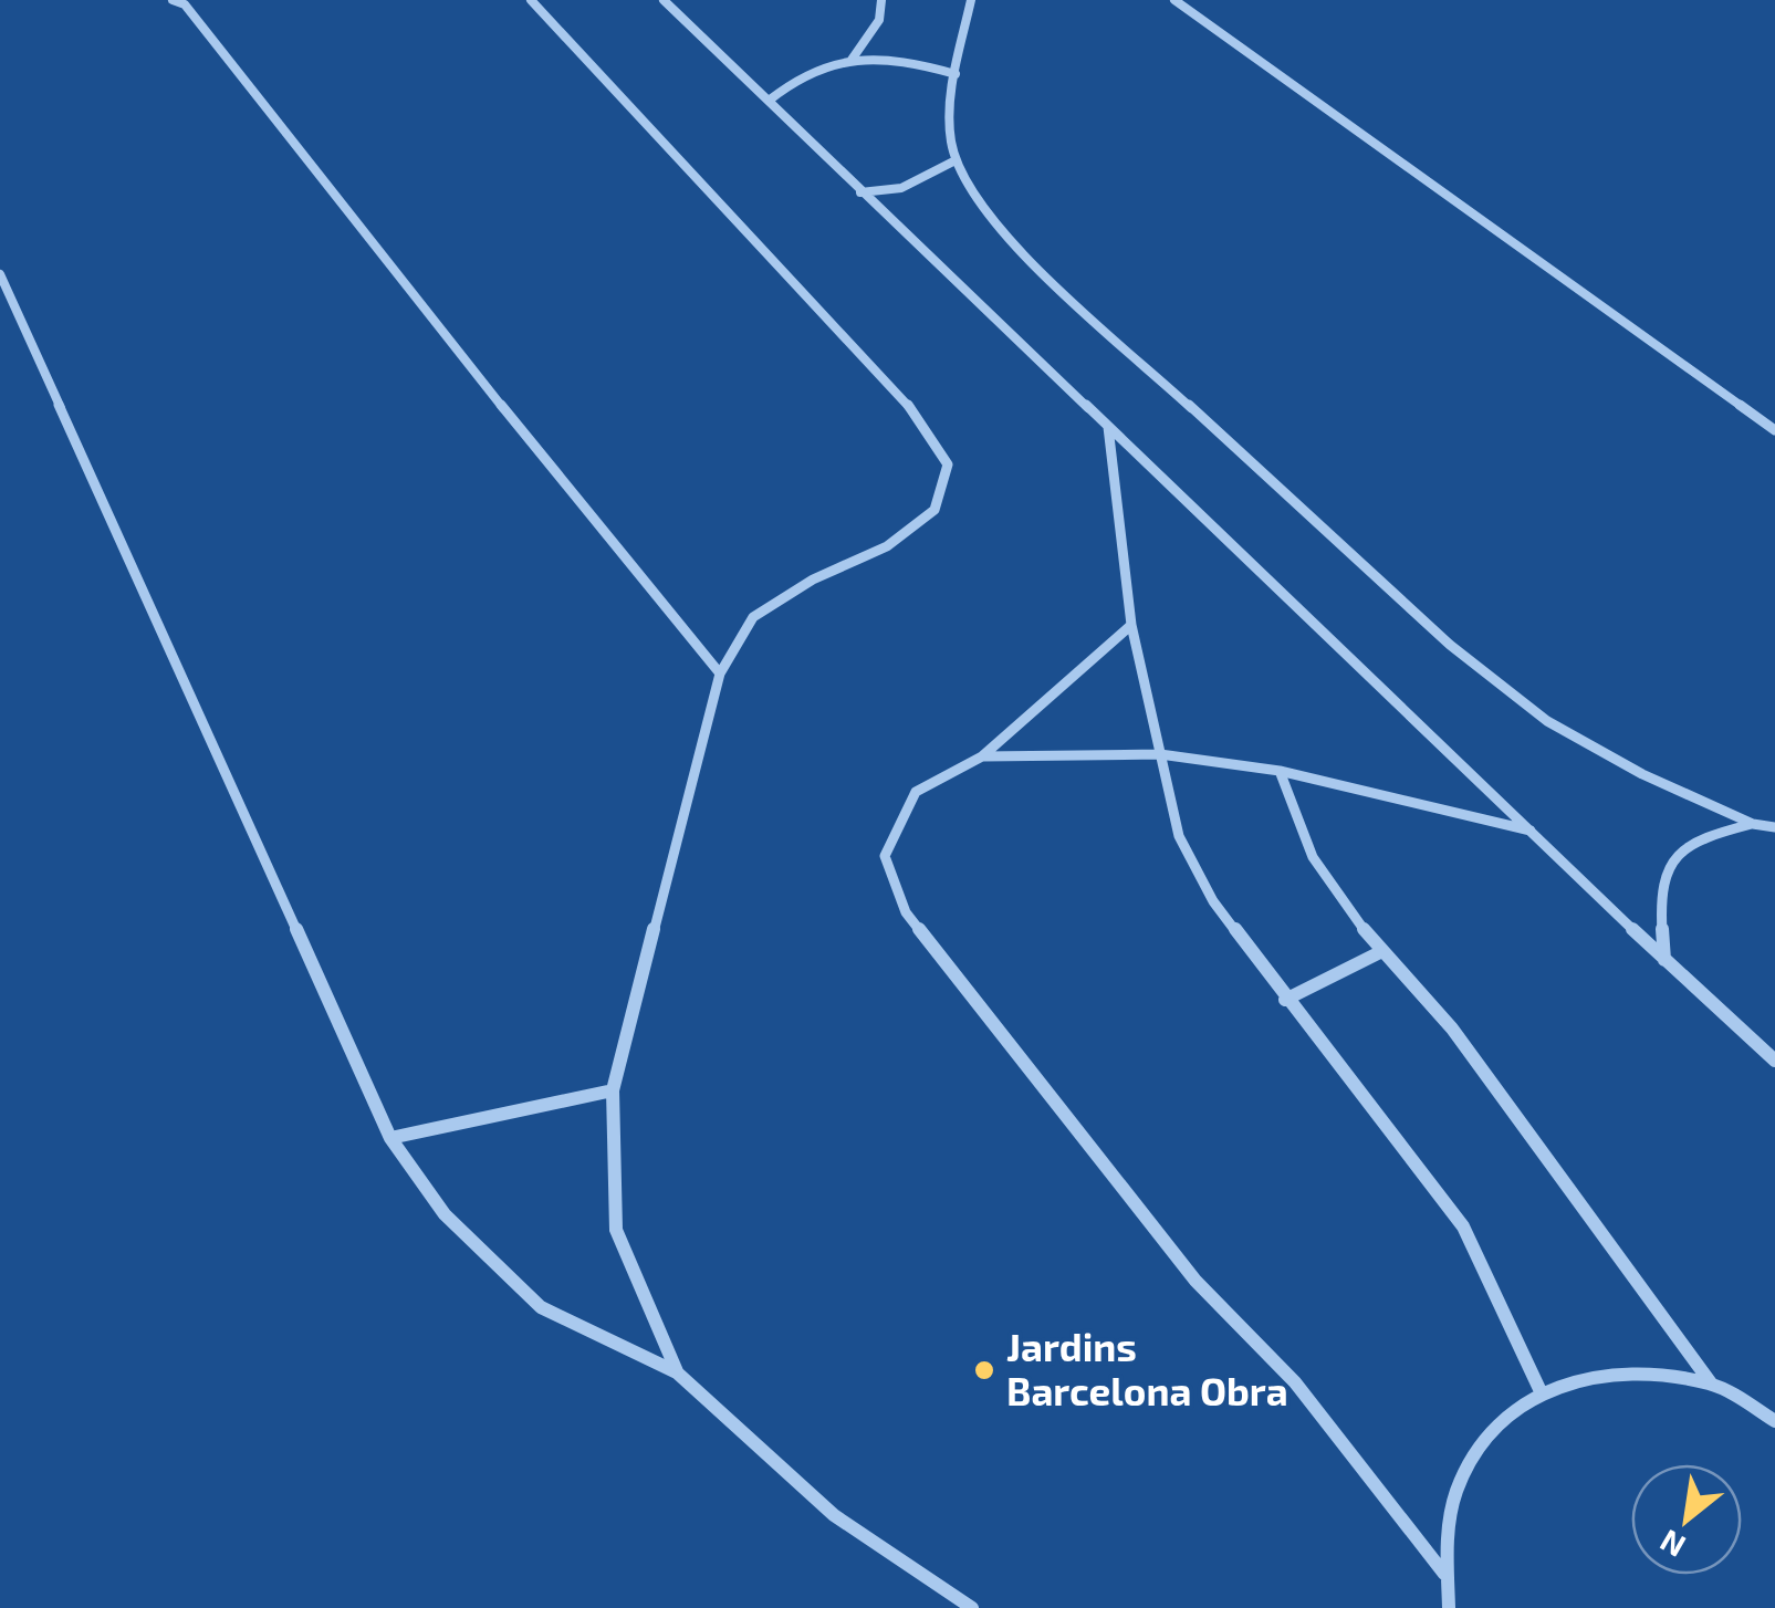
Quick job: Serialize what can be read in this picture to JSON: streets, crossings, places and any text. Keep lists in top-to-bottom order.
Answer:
{
  "places": ["Jardins Barcelona Obra"],
  "north": "bottom left"
}
